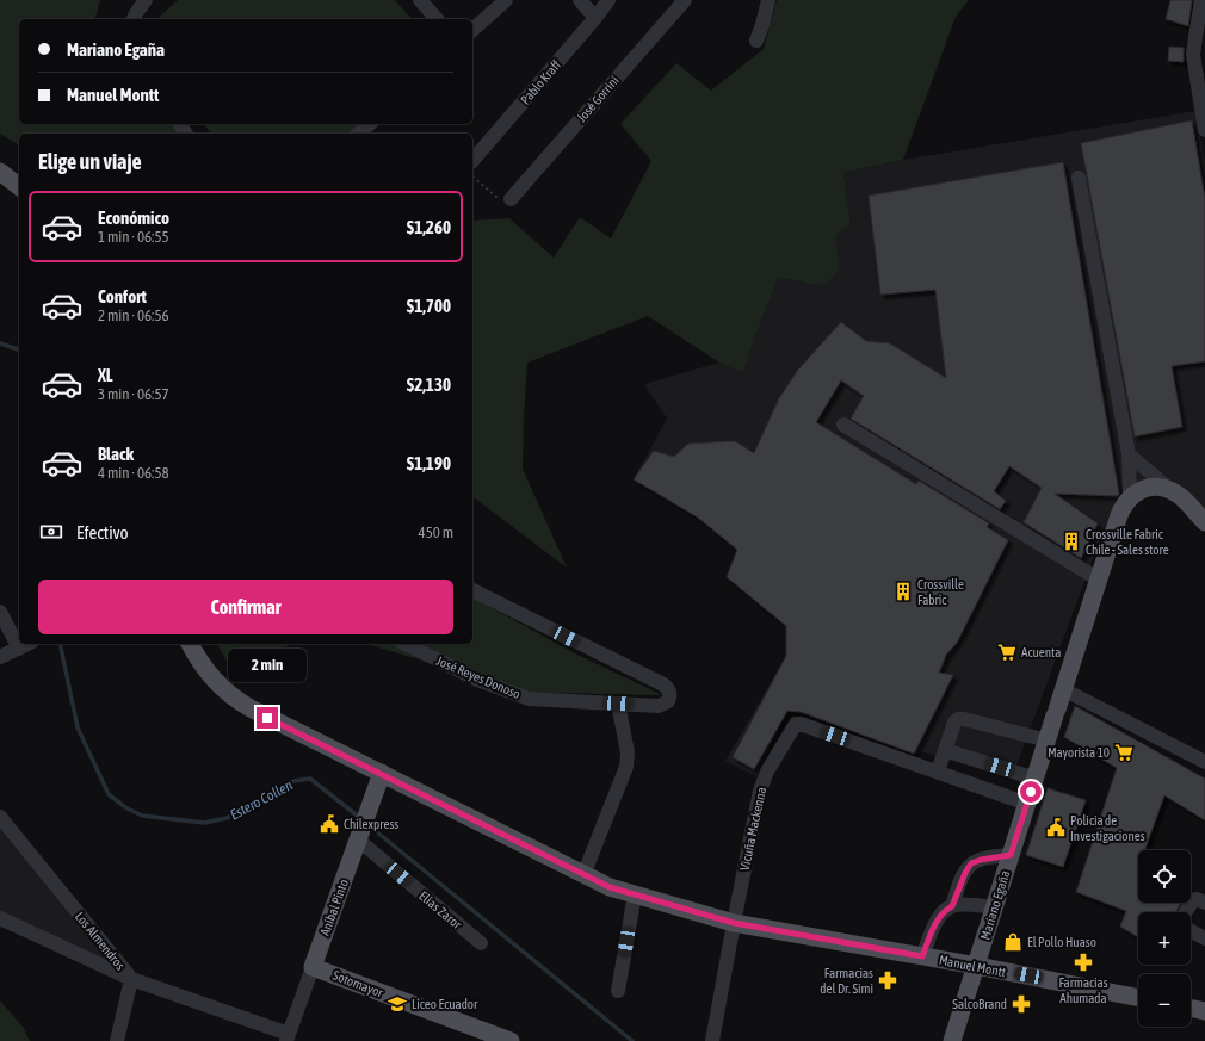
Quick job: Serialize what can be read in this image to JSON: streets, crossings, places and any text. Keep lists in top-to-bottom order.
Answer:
{
  "streets": {
    "main road": [
      "Mariano Egaña",
      "Aníbal Pinto",
      "Manuel Montt",
      "Sotomayor"
    ],
    "street": [
      "Pablo Kraff",
      "José Gorrini",
      "José Reyes Donoso",
      "Vicuña Mackenna",
      "Elías Zaror",
      "Los Almendros"
    ]
  },
  "crossings": [
    ["Vicuña Mackenna", "Mariano Egaña"],
    ["Vicuña Mackenna", "Manuel Montt"],
    ["Mariano Egaña", "Manuel Montt"],
    ["Aníbal Pinto", "Elías Zaror"],
    ["Aníbal Pinto", "Los Almendros"],
    ["Aníbal Pinto", "Manuel Montt"],
    ["Aníbal Pinto", "Sotomayor"]
  ],
  "water": ["Estero Collen"],
  "places": {
    "building": ["Crossville Fabric Chile - Sales store", "Crossville Fabric"],
    "supermarket": ["Acuenta", "Mayorista 10"],
    "public building": ["Chilexpress", "Policía de Investigaciones"],
    "shop": ["El Pollo Huaso"],
    "pharmacy": ["Farmacias Ahumada", "Farmacias del Dr. Simi", "SalcoBrand"],
    "school or university": ["Liceo Ecuador"]
  },
  "page": {
    "banner": ["Mariano Egaña", "Manuel Montt"],
    "heading": "Elige un viaje",
    "list": [
      {
        "name": "Económico",
        "note": "1 min · 06:55",
        "value": "$1,260"
      },
      {
        "name": "Confort",
        "note": "2 min · 06:56",
        "value": "$1,700"
      },
      {
        "name": "XL",
        "note": "3 min · 06:57",
        "value": "$2,130"
      },
      {
        "name": "Black",
        "note": "4 min · 06:58",
        "value": "$1,190"
      }
    ],
    "pay": ["Efectivo", "450 m"],
    "buttons": "Confirmar",
    "bubble": "2 min",
    "map_buttons": ["+", "−"]
  }
}
